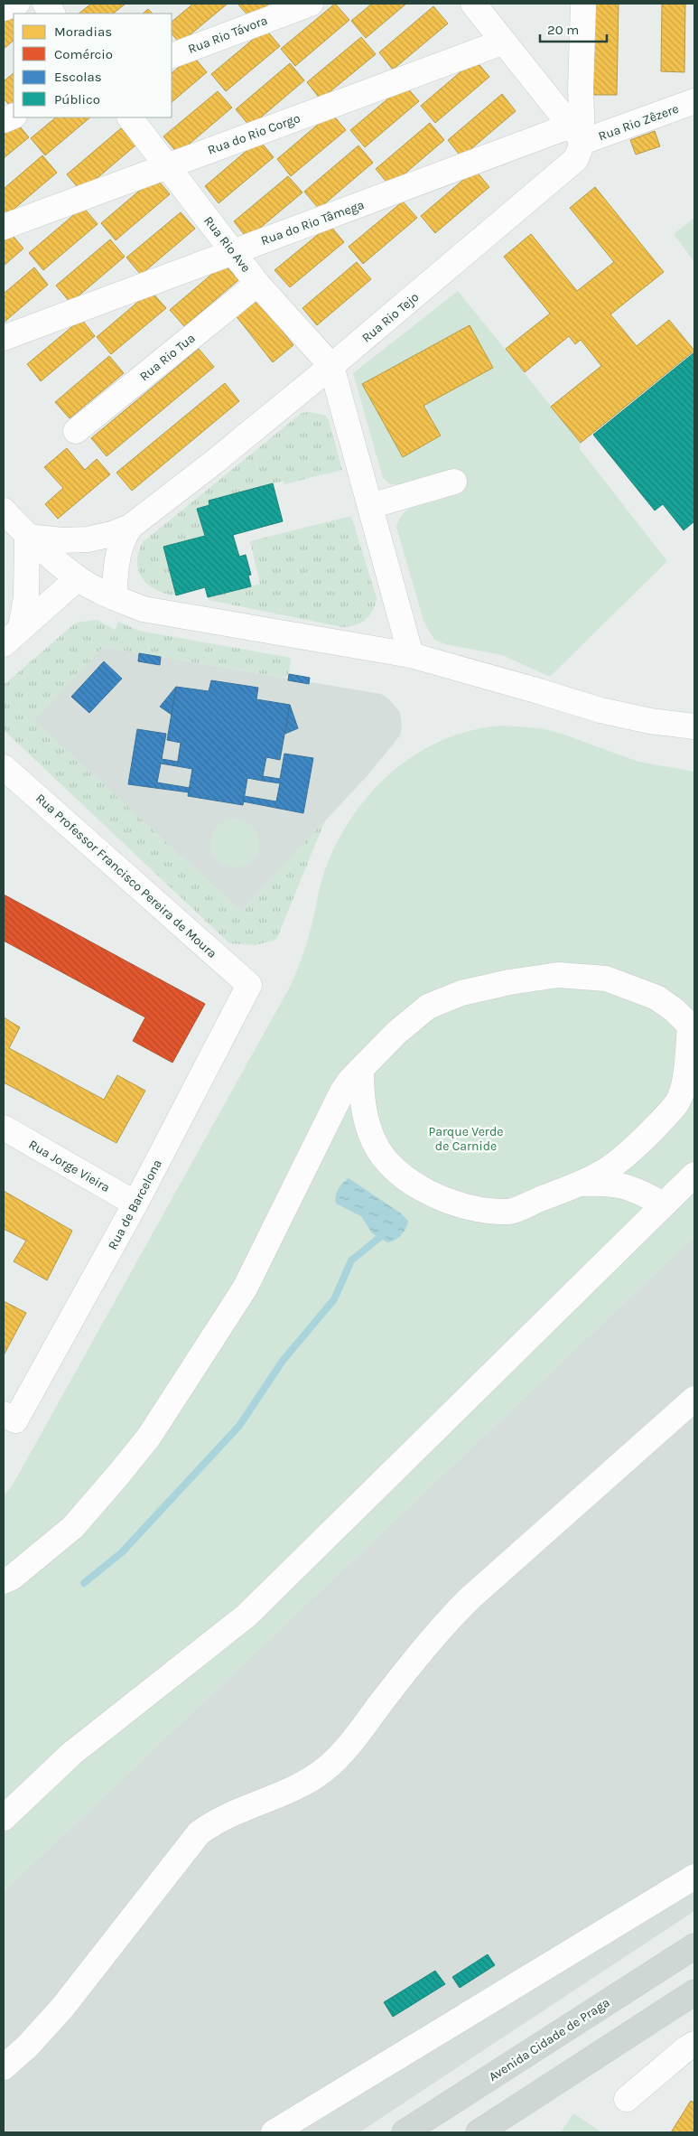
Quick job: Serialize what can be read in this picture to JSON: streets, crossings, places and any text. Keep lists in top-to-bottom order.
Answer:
{
  "streets": {
    "main road": ["Avenida Cidade de Praga"],
    "street": [
      "Rua Rio Távora",
      "Rua Rio Zêzere",
      "Rua do Rio Corgo",
      "Rua do Rio Tâmega",
      "Rua Rio Ave",
      "Rua Rio Tejo",
      "Rua Rio Tua",
      "Rua Professor Francisco Pereira de Moura",
      "Rua Jorge Vieira",
      "Rua de Barcelona"
    ]
  },
  "crossings": [
    ["Rua Rio Zêzere", "Rua do Rio Tâmega"],
    ["Rua Rio Zêzere", "Rua Rio Tejo"],
    ["Rua do Rio Corgo", "Rua Rio Ave"],
    ["Rua do Rio Tâmega", "Rua Rio Ave"],
    ["Rua do Rio Tâmega", "Rua Rio Tejo"],
    ["Rua Rio Ave", "Rua Rio Tejo"],
    ["Rua Rio Ave", "Rua Rio Tua"],
    ["Rua Professor Francisco Pereira de Moura", "Rua de Barcelona"],
    ["Rua Jorge Vieira", "Rua de Barcelona"]
  ],
  "parks": ["Parque Verde de Carnide"],
  "legend": [
    "Moradias",
    "Comércio",
    "Escolas",
    "Público"
  ],
  "scale_bar": "20 m"
}
